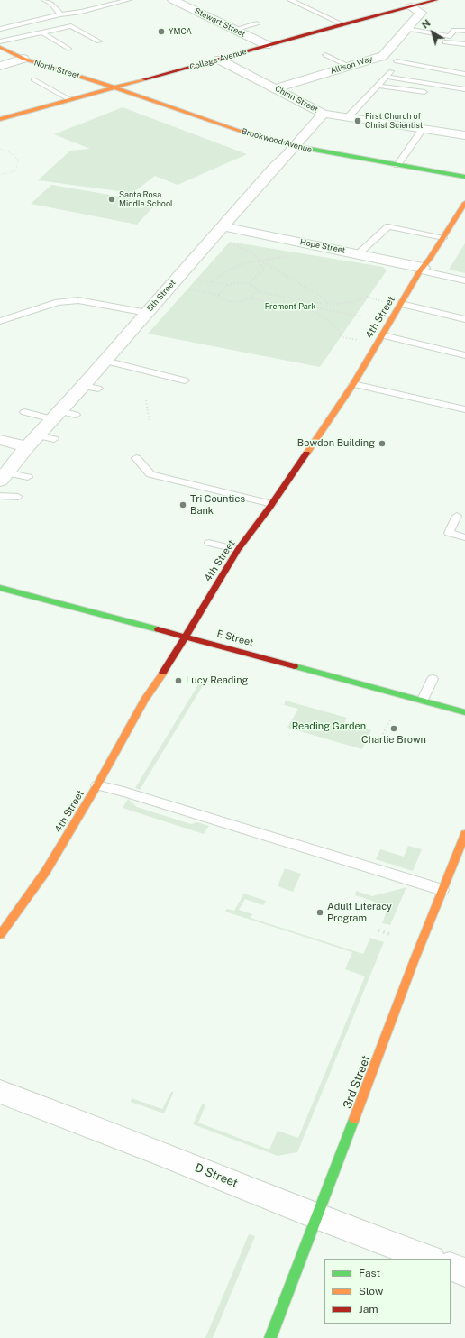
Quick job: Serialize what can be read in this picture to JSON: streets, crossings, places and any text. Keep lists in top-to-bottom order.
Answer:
{
  "streets": {
    "street": [
      "Stewart Street",
      "College Avenue",
      "Allison Way",
      "North Street",
      "Chinn Street",
      "Brookwood Avenue",
      "Hope Street",
      "5th Street",
      "4th Street",
      "E Street",
      "3rd Street",
      "D Street"
    ]
  },
  "crossings": [
    ["Stewart Street", "College Avenue"],
    ["College Avenue", "Allison Way"],
    ["College Avenue", "North Street"],
    ["College Avenue", "Chinn Street"],
    ["College Avenue", "Brookwood Avenue"],
    ["Allison Way", "Chinn Street"],
    ["North Street", "Brookwood Avenue"],
    ["Chinn Street", "5th Street"],
    ["Brookwood Avenue", "5th Street"],
    ["Hope Street", "5th Street"],
    ["Hope Street", "4th Street"],
    ["4th Street", "E Street"],
    ["3rd Street", "D Street"]
  ],
  "parks": ["Fremont Park", "Reading Garden"],
  "places": [
    "YMCA",
    "First Church of Christ Scientist",
    "Santa Rosa Middle School",
    "Bowdon Building",
    "Tri Counties Bank",
    "Lucy Reading",
    "Charlie Brown",
    "Adult Literacy Program"
  ],
  "legend": ["Fast", "Slow", "Jam"],
  "north": "top left"
}
